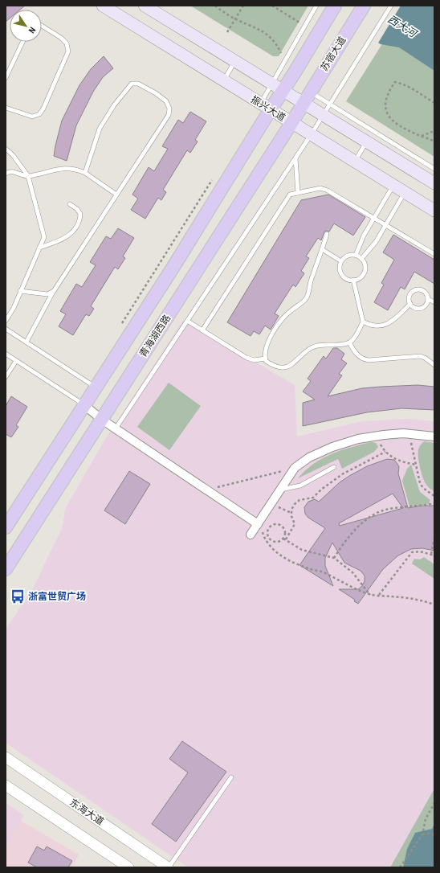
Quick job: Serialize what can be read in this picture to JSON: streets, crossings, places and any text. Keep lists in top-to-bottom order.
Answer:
{
  "streets": {
    "main road": ["苏宿大道", "振兴大道", "青海湖西路"],
    "street": ["东海大道"]
  },
  "crossings": [
    ["苏宿大道", "青海湖西路"],
    ["振兴大道", "青海湖西路"]
  ],
  "water": ["西大河"],
  "places": {
    "bus stop": ["浙富世贸广场"]
  },
  "north": "bottom right"
}
